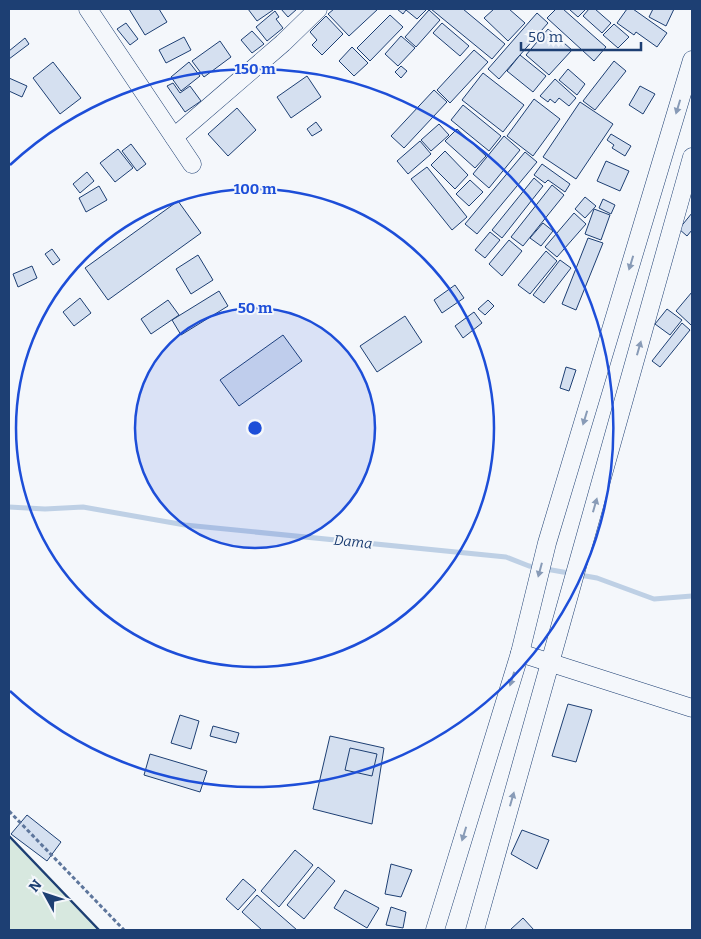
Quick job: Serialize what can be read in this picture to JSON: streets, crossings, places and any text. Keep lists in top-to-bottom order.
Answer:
{
  "water": ["Dama"],
  "scale_bar": "50 m",
  "north": "top left",
  "rings": ["150 m", "100 m", "50 m"]
}
